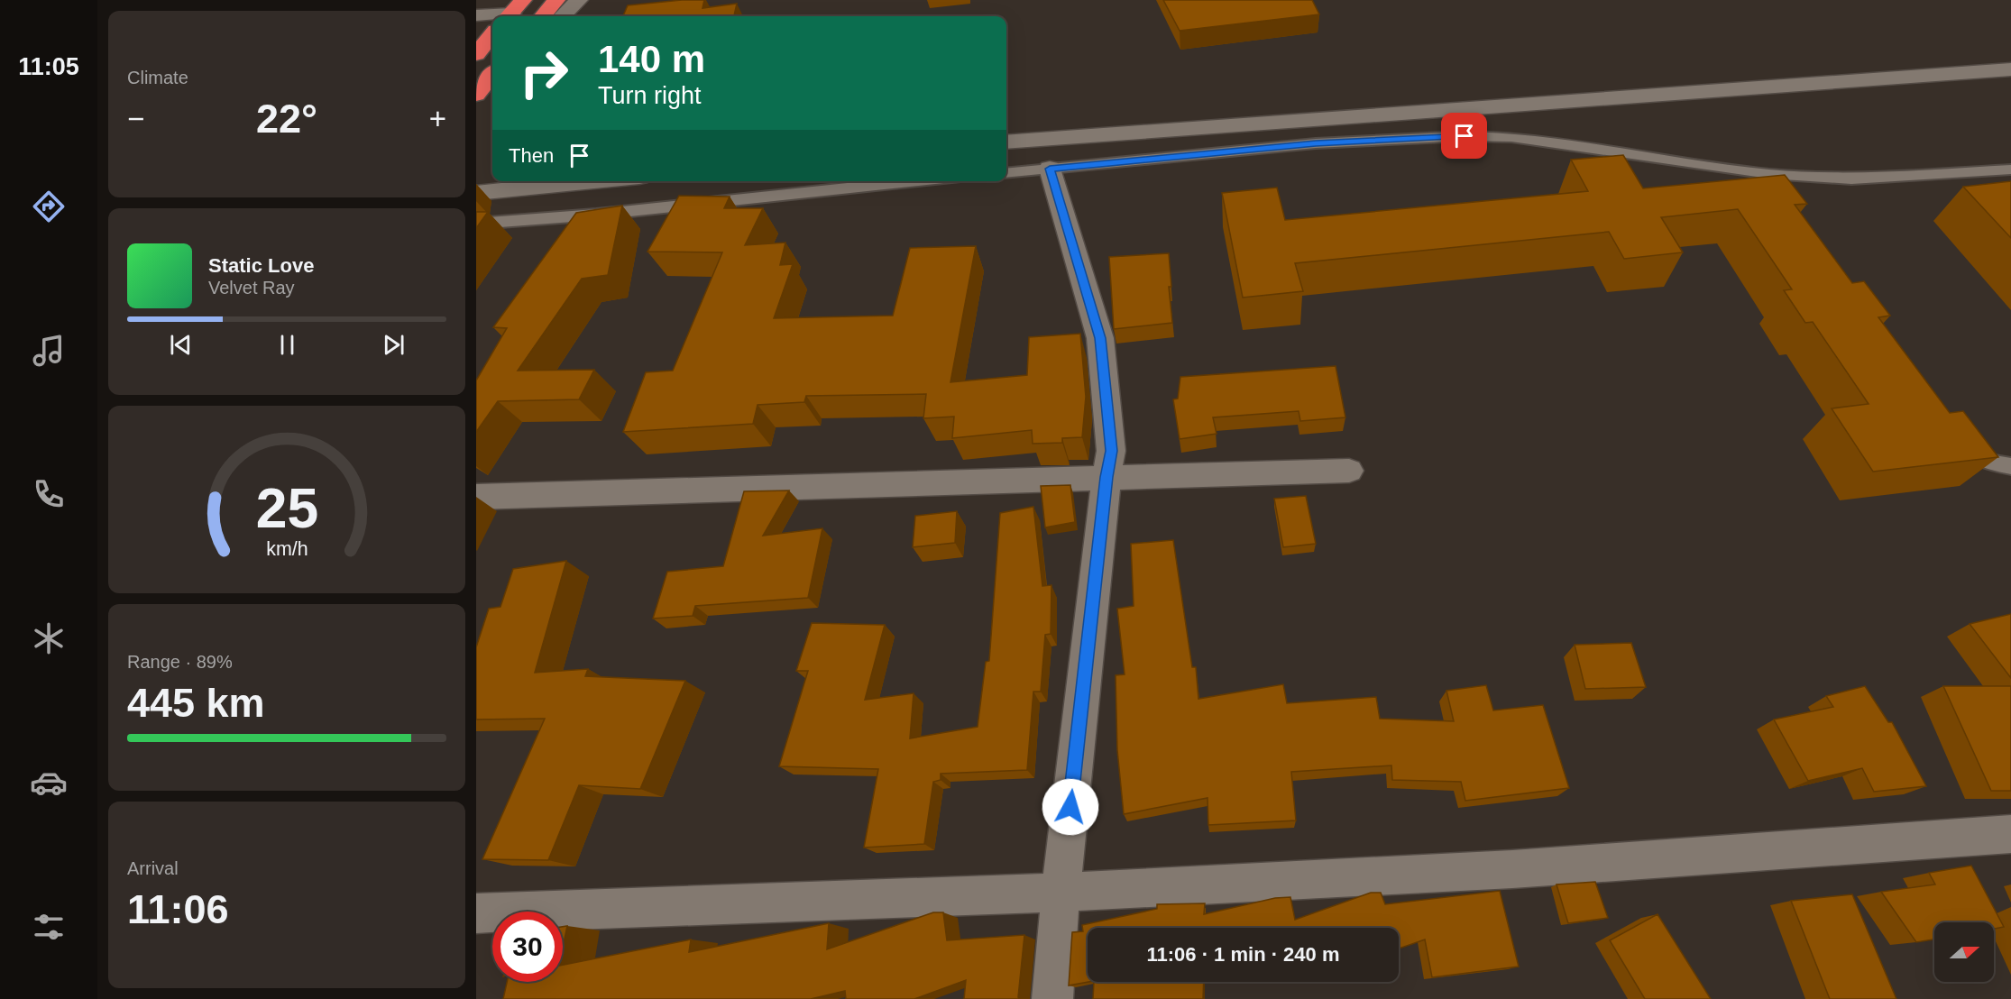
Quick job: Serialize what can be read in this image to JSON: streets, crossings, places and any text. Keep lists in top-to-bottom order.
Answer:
{
  "north": "right",
  "page": {
    "tabs": "11:05",
    "tile": [
      "Climate",
      ["Range · 89%", "445 km"],
      ["Arrival", "11:06"]
    ],
    "turn": ["140 m", "Turn right"],
    "heat": ["−", "22°", "+"],
    "then": "Then",
    "song": ["Static Love", "Velvet Ray"],
    "limit": "30",
    "trip": "11:06 · 1 min · 240 m",
    "gauge": ["25", "km/h"]
  }
}
